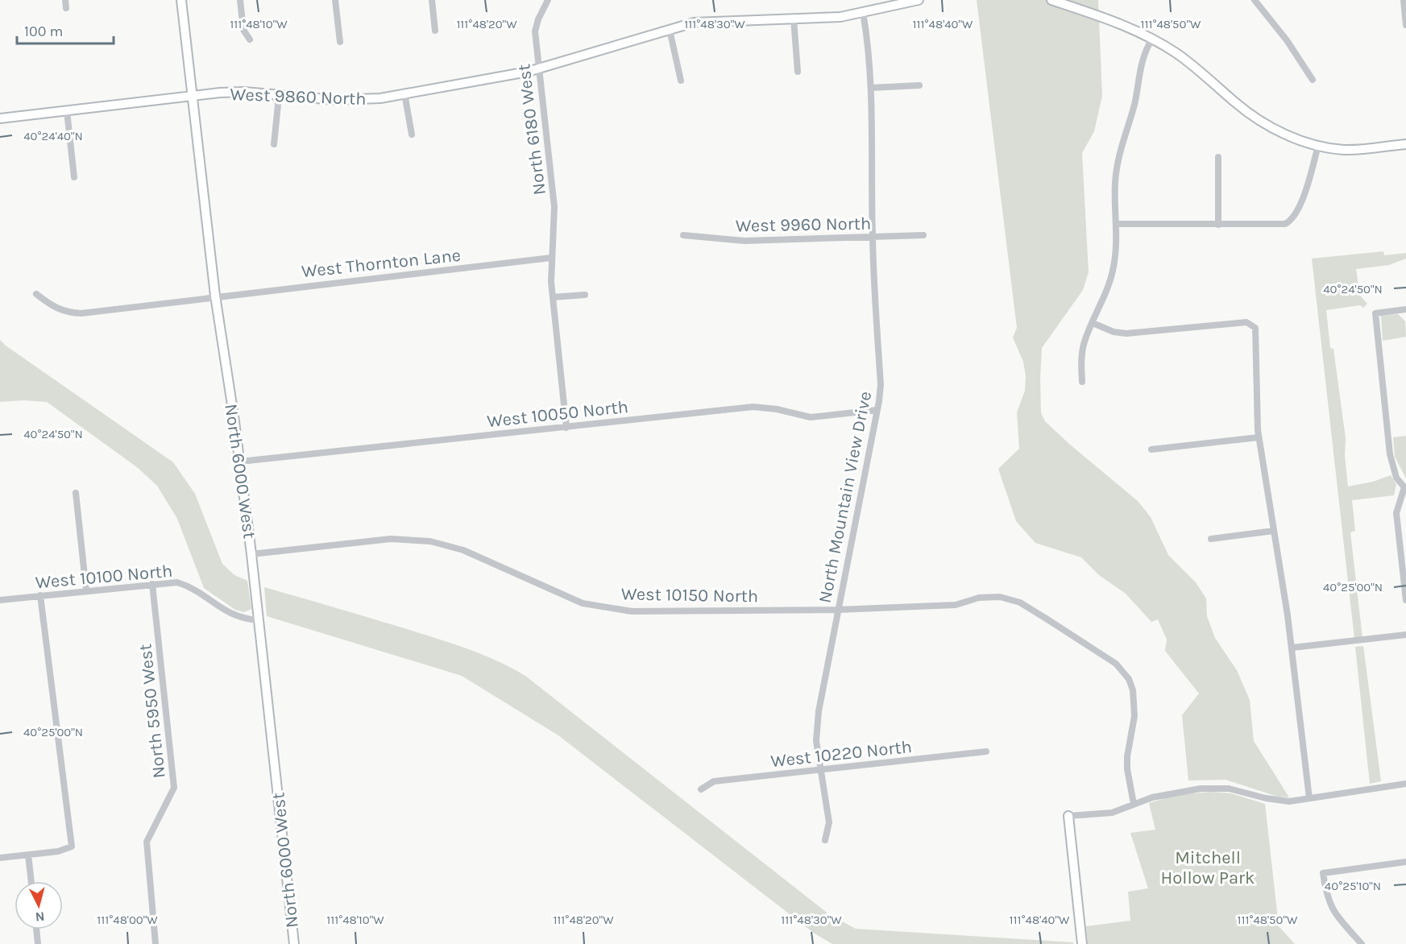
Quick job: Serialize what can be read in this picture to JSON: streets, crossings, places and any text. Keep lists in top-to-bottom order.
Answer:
{
  "streets": {
    "street": [
      "West 9860 North",
      "North 6180 West",
      "West 9960 North",
      "West Thornton Lane",
      "West 10050 North",
      "North 6000 West",
      "North Mountain View Drive",
      "West 10100 North",
      "West 10150 North",
      "North 5950 West",
      "West 10220 North"
    ]
  },
  "crossings": [
    ["West 9860 North", "North 6180 West"],
    ["West 9860 North", "North 6000 West"],
    ["North 6180 West", "West Thornton Lane"],
    ["North 6180 West", "West 10050 North"],
    ["West 9960 North", "North Mountain View Drive"],
    ["West Thornton Lane", "North 6000 West"],
    ["West 10050 North", "North 6000 West"],
    ["West 10050 North", "North Mountain View Drive"],
    ["North 6000 West", "West 10100 North"],
    ["North 6000 West", "West 10150 North"],
    ["North Mountain View Drive", "West 10150 North"],
    ["North Mountain View Drive", "West 10220 North"],
    ["West 10100 North", "North 5950 West"]
  ],
  "parks": ["Mitchell Hollow Park"],
  "scale_bar": "100 m",
  "north": "bottom",
  "coordinates": [
    "111°48'10\"W",
    "111°48'20\"W",
    "111°48'30\"W",
    "111°48'40\"W",
    "111°48'50\"W",
    "40°24'40\"N",
    "40°24'50\"N",
    "40°25'00\"N",
    "40°25'10\"N",
    "111°48'00\"W"
  ]
}
